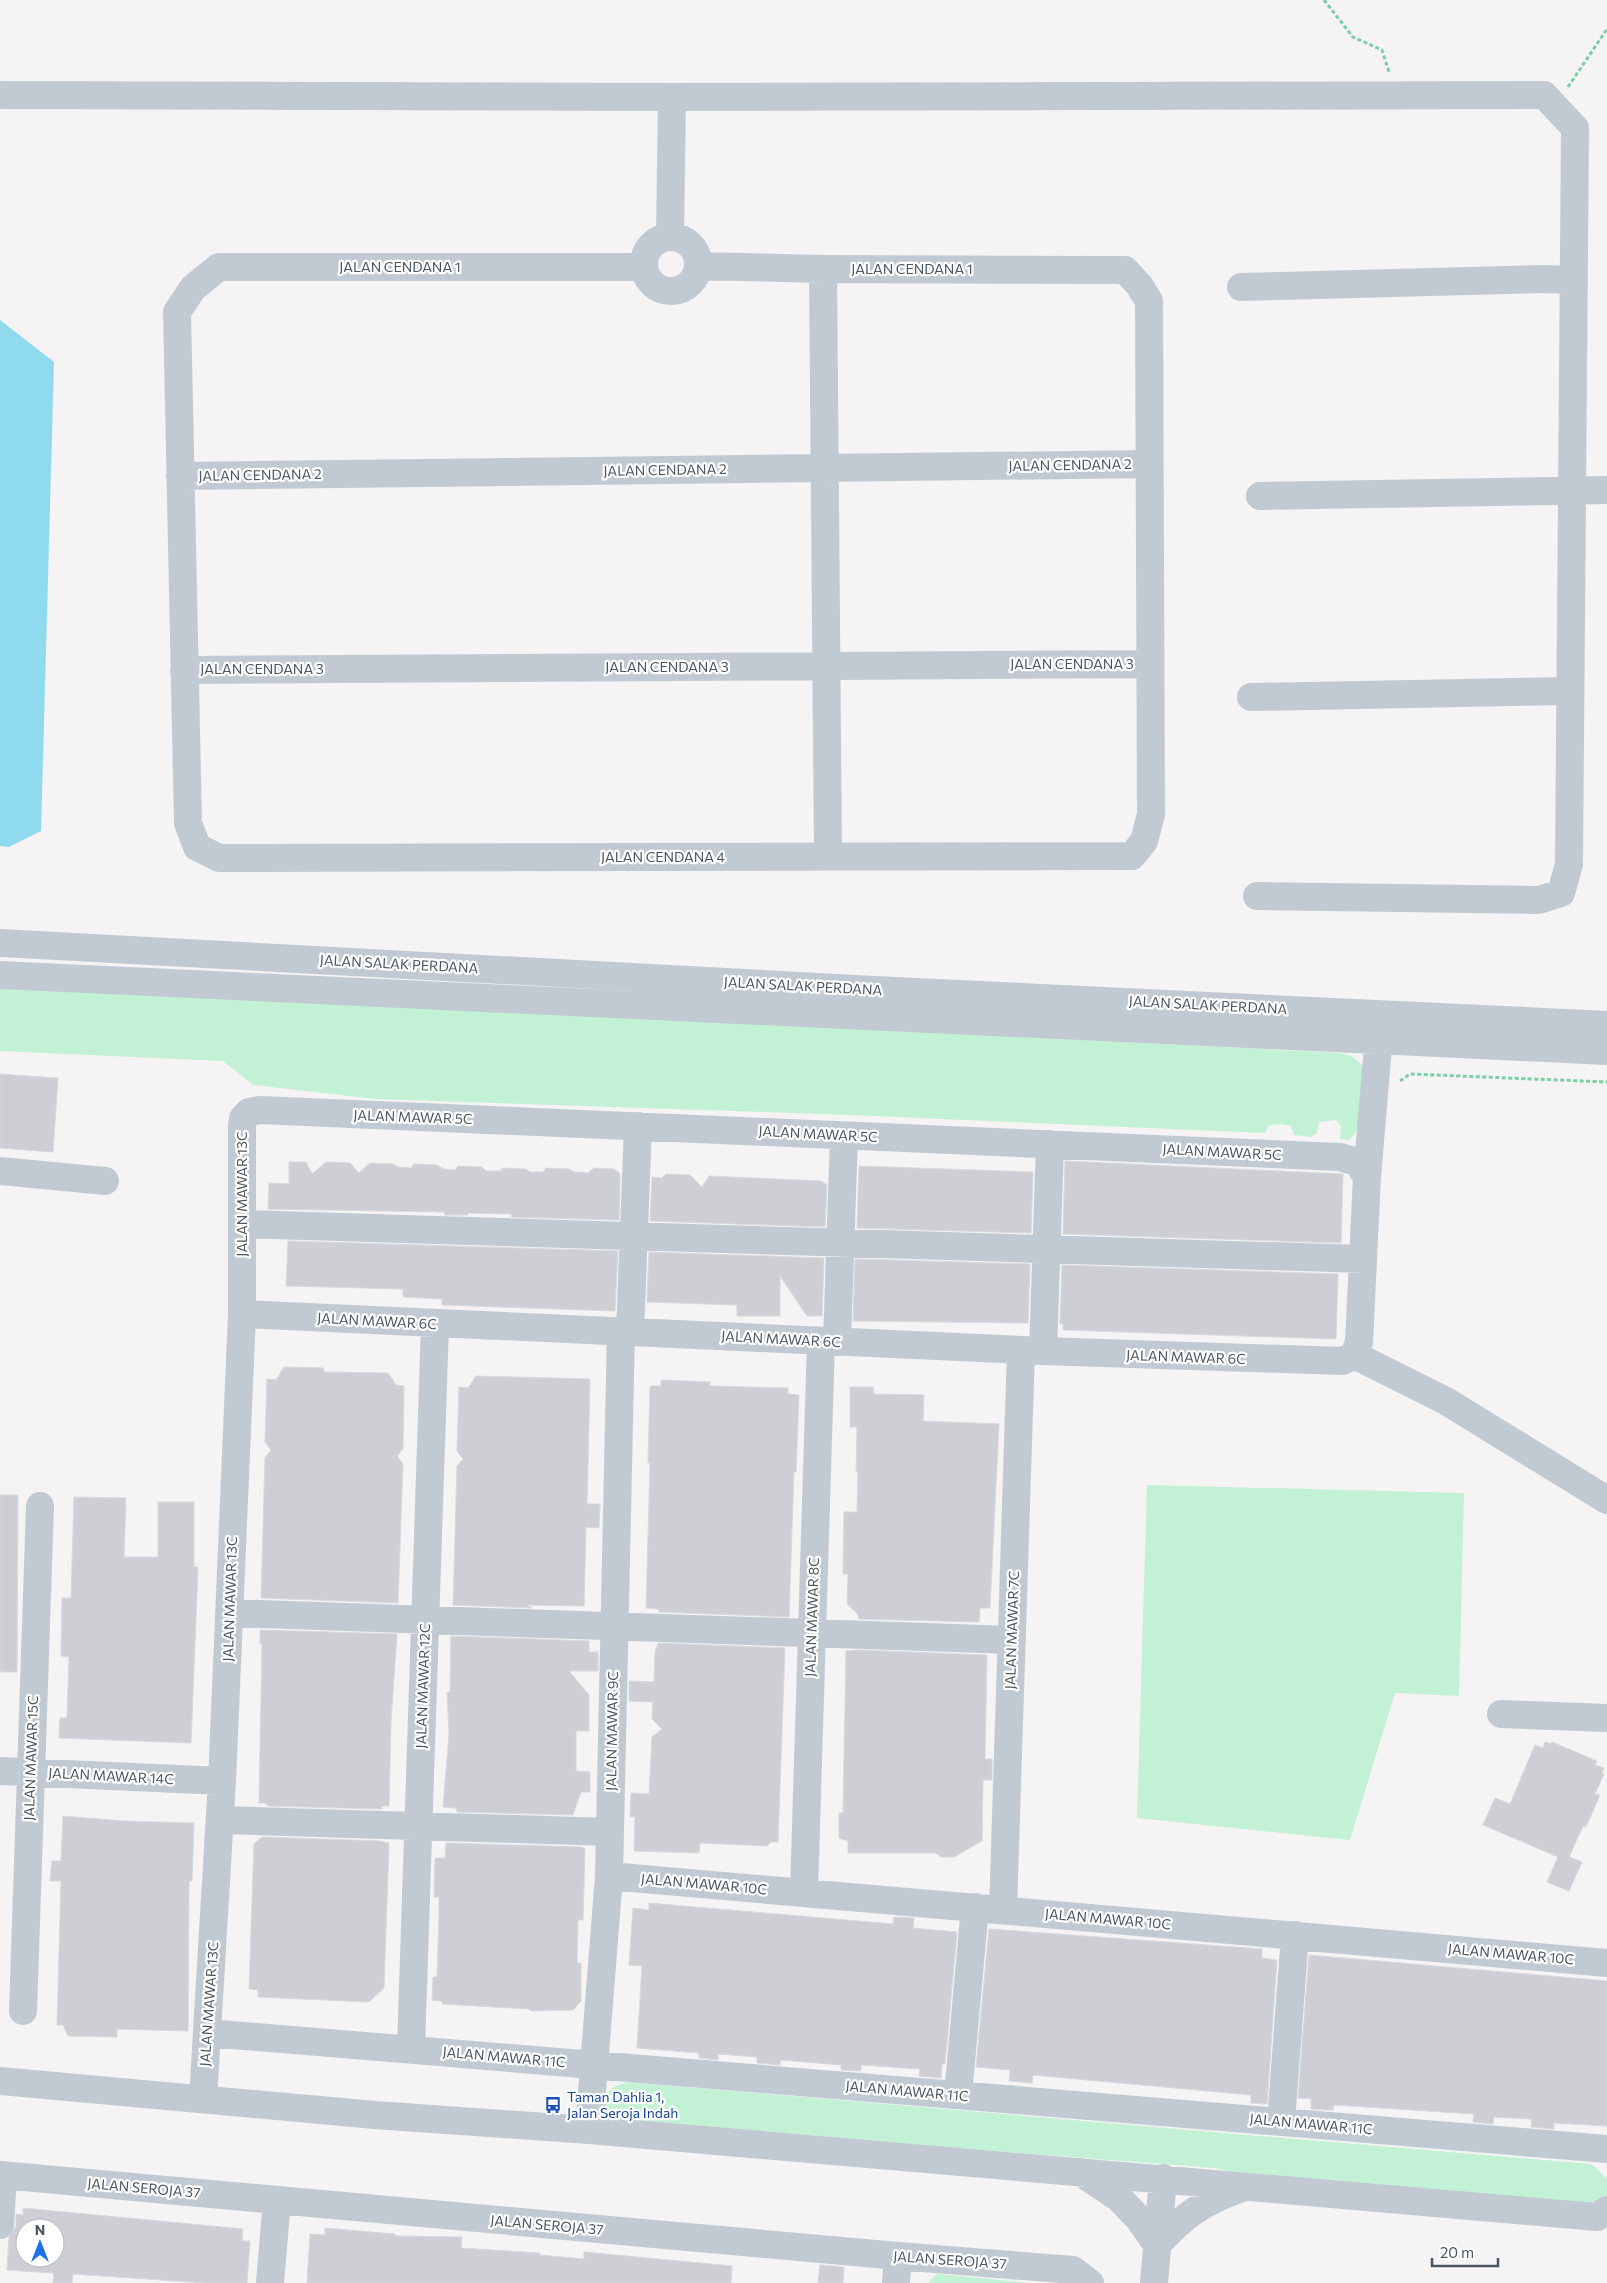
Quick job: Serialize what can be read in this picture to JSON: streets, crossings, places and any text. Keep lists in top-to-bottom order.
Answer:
{
  "streets": {
    "street": [
      "JALAN CENDANA 1",
      "JALAN CENDANA 2",
      "JALAN CENDANA 3",
      "JALAN CENDANA 4",
      "JALAN SALAK PERDANA",
      "JALAN MAWAR 5C",
      "JALAN MAWAR 13C",
      "JALAN MAWAR 6C",
      "JALAN MAWAR 8C",
      "JALAN MAWAR 7C",
      "JALAN MAWAR 12C",
      "JALAN MAWAR 9C",
      "JALAN MAWAR 15C",
      "JALAN MAWAR 14C",
      "JALAN MAWAR 10C",
      "JALAN MAWAR 11C",
      "JALAN SEROJA 37"
    ]
  },
  "crossings": [
    ["JALAN CENDANA 1", "JALAN CENDANA 2"],
    ["JALAN CENDANA 3", "JALAN CENDANA 4"],
    ["JALAN MAWAR 5C", "JALAN MAWAR 13C"],
    ["JALAN MAWAR 5C", "JALAN MAWAR 8C"],
    ["JALAN MAWAR 5C", "JALAN MAWAR 7C"],
    ["JALAN MAWAR 5C", "JALAN MAWAR 9C"],
    ["JALAN MAWAR 13C", "JALAN MAWAR 6C"],
    ["JALAN MAWAR 13C", "JALAN MAWAR 14C"],
    ["JALAN MAWAR 13C", "JALAN MAWAR 11C"],
    ["JALAN MAWAR 6C", "JALAN MAWAR 8C"],
    ["JALAN MAWAR 6C", "JALAN MAWAR 7C"],
    ["JALAN MAWAR 6C", "JALAN MAWAR 12C"],
    ["JALAN MAWAR 6C", "JALAN MAWAR 9C"],
    ["JALAN MAWAR 8C", "JALAN MAWAR 10C"],
    ["JALAN MAWAR 7C", "JALAN MAWAR 10C"],
    ["JALAN MAWAR 12C", "JALAN MAWAR 11C"],
    ["JALAN MAWAR 9C", "JALAN MAWAR 10C"],
    ["JALAN MAWAR 9C", "JALAN MAWAR 11C"],
    ["JALAN MAWAR 15C", "JALAN MAWAR 14C"]
  ],
  "places": {
    "bus stop": ["Taman Dahlia 1, Jalan Seroja Indah"]
  },
  "scale_bar": "20 m",
  "north": "top"
}
